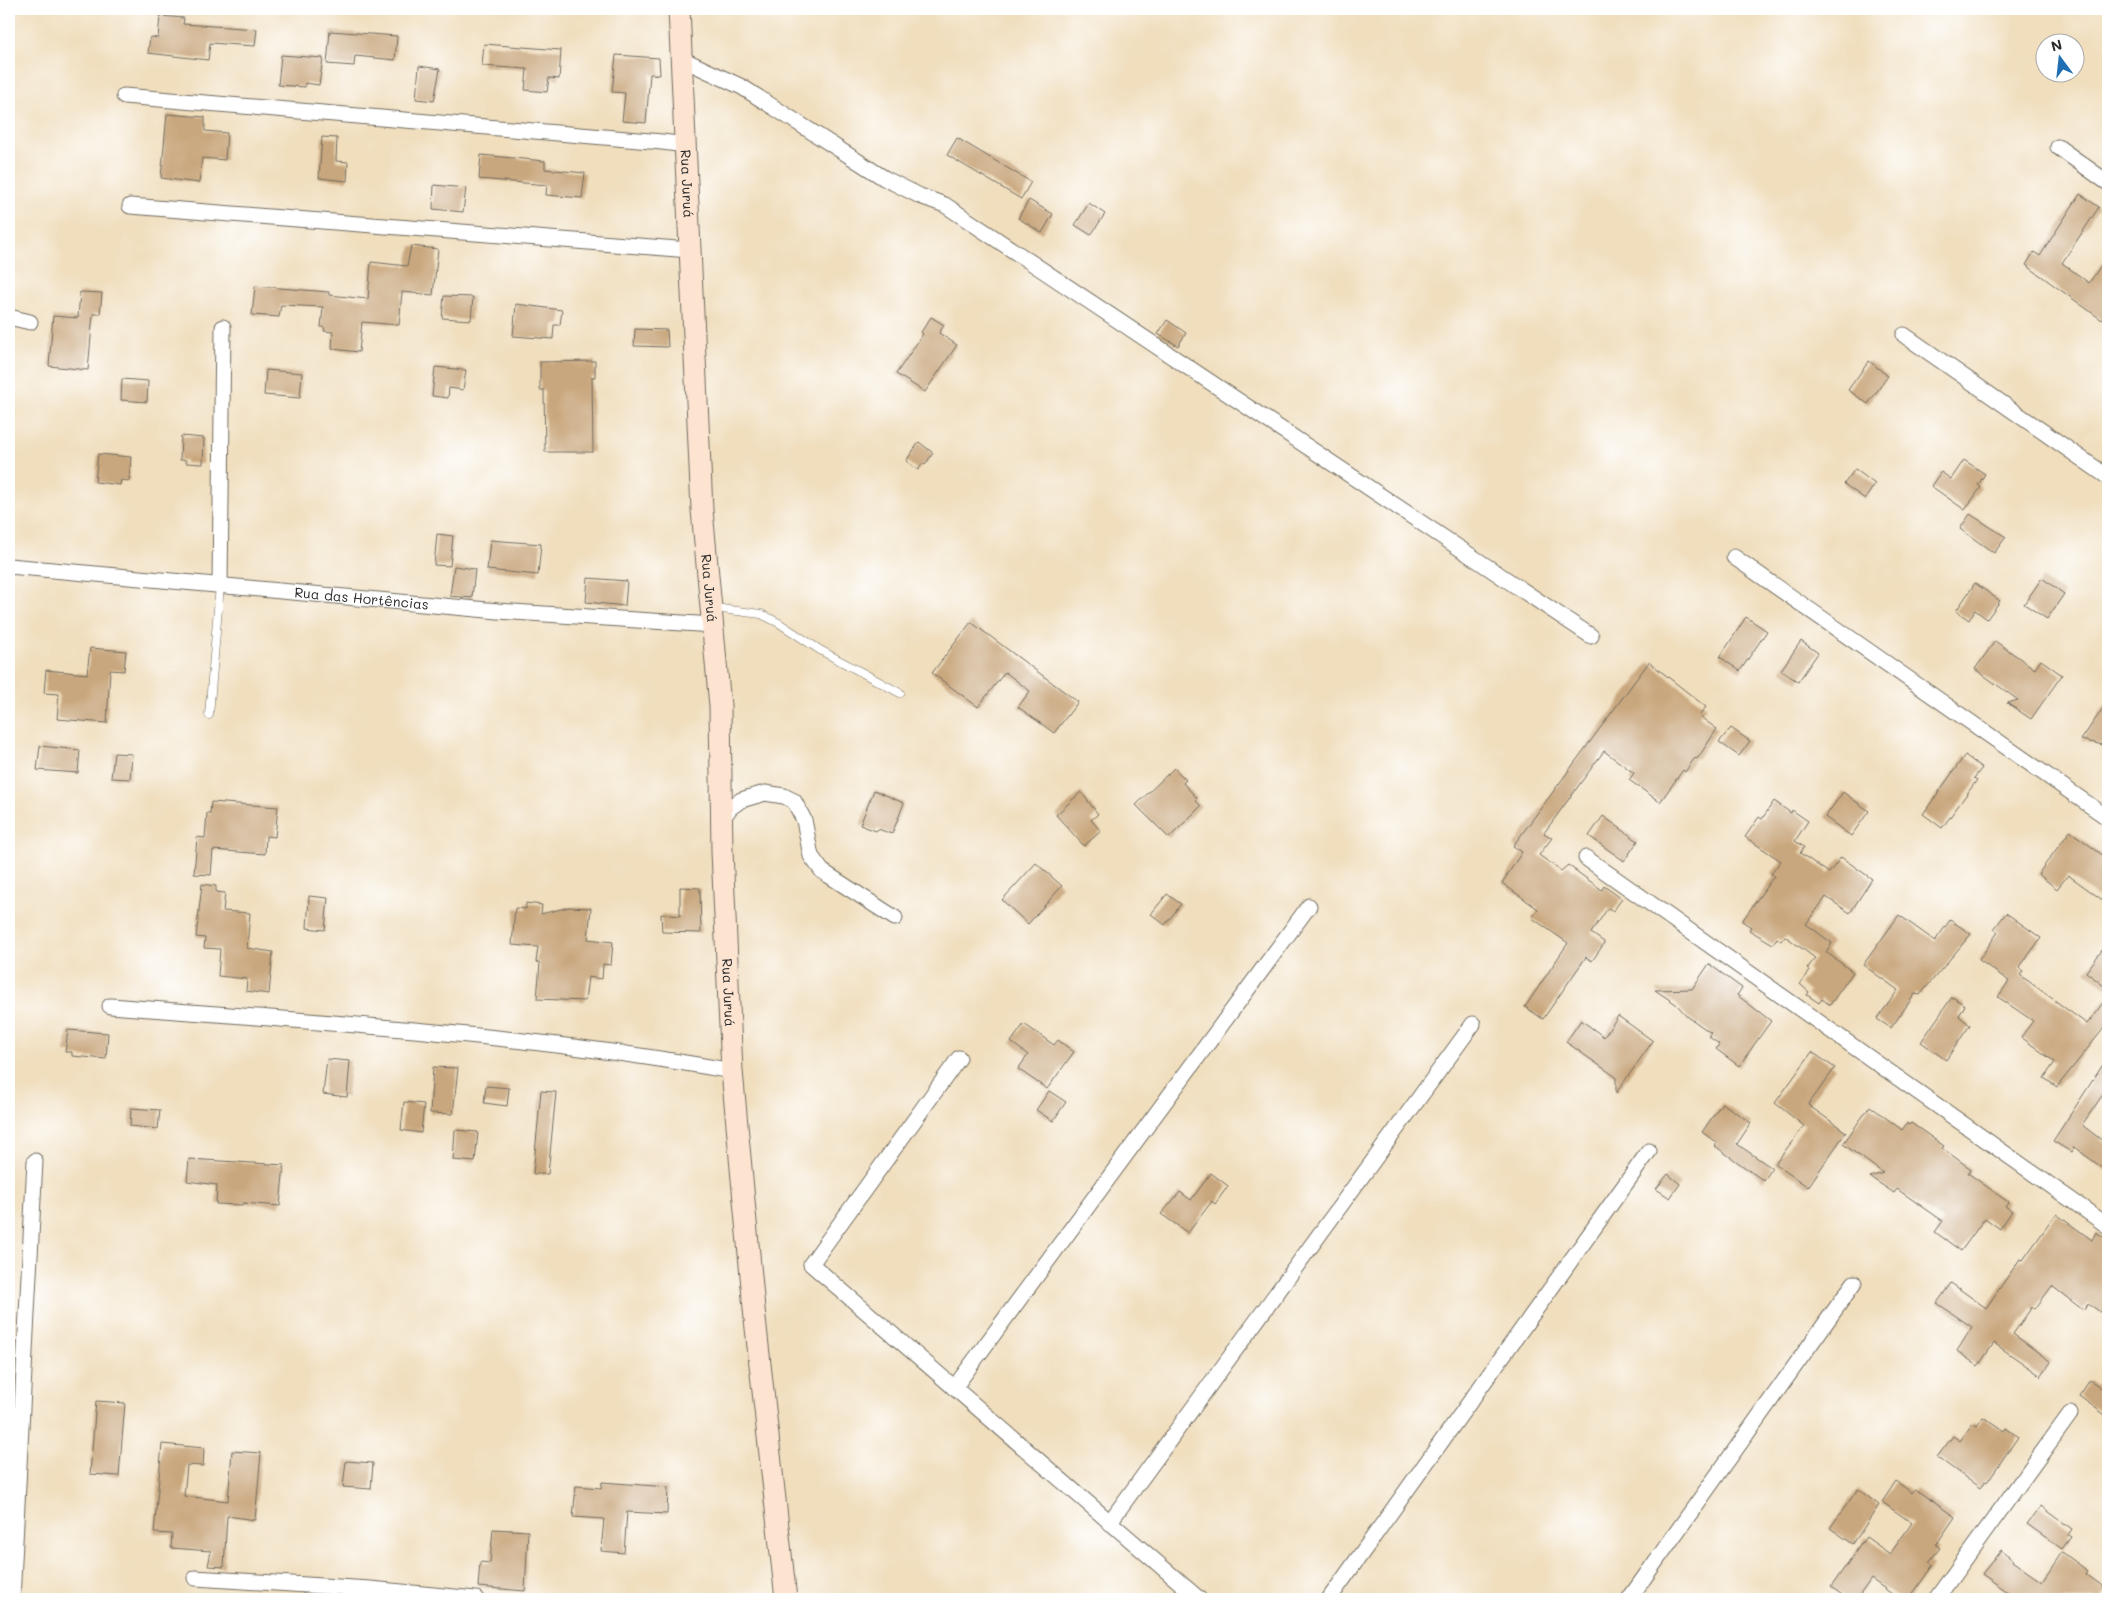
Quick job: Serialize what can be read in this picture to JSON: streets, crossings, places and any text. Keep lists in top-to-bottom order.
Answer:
{
  "streets": {
    "street": ["Rua Juruá", "Rua das Hortências"]
  },
  "crossings": [
    ["Rua Juruá", "Rua das Hortências"]
  ],
  "north": "top"
}
